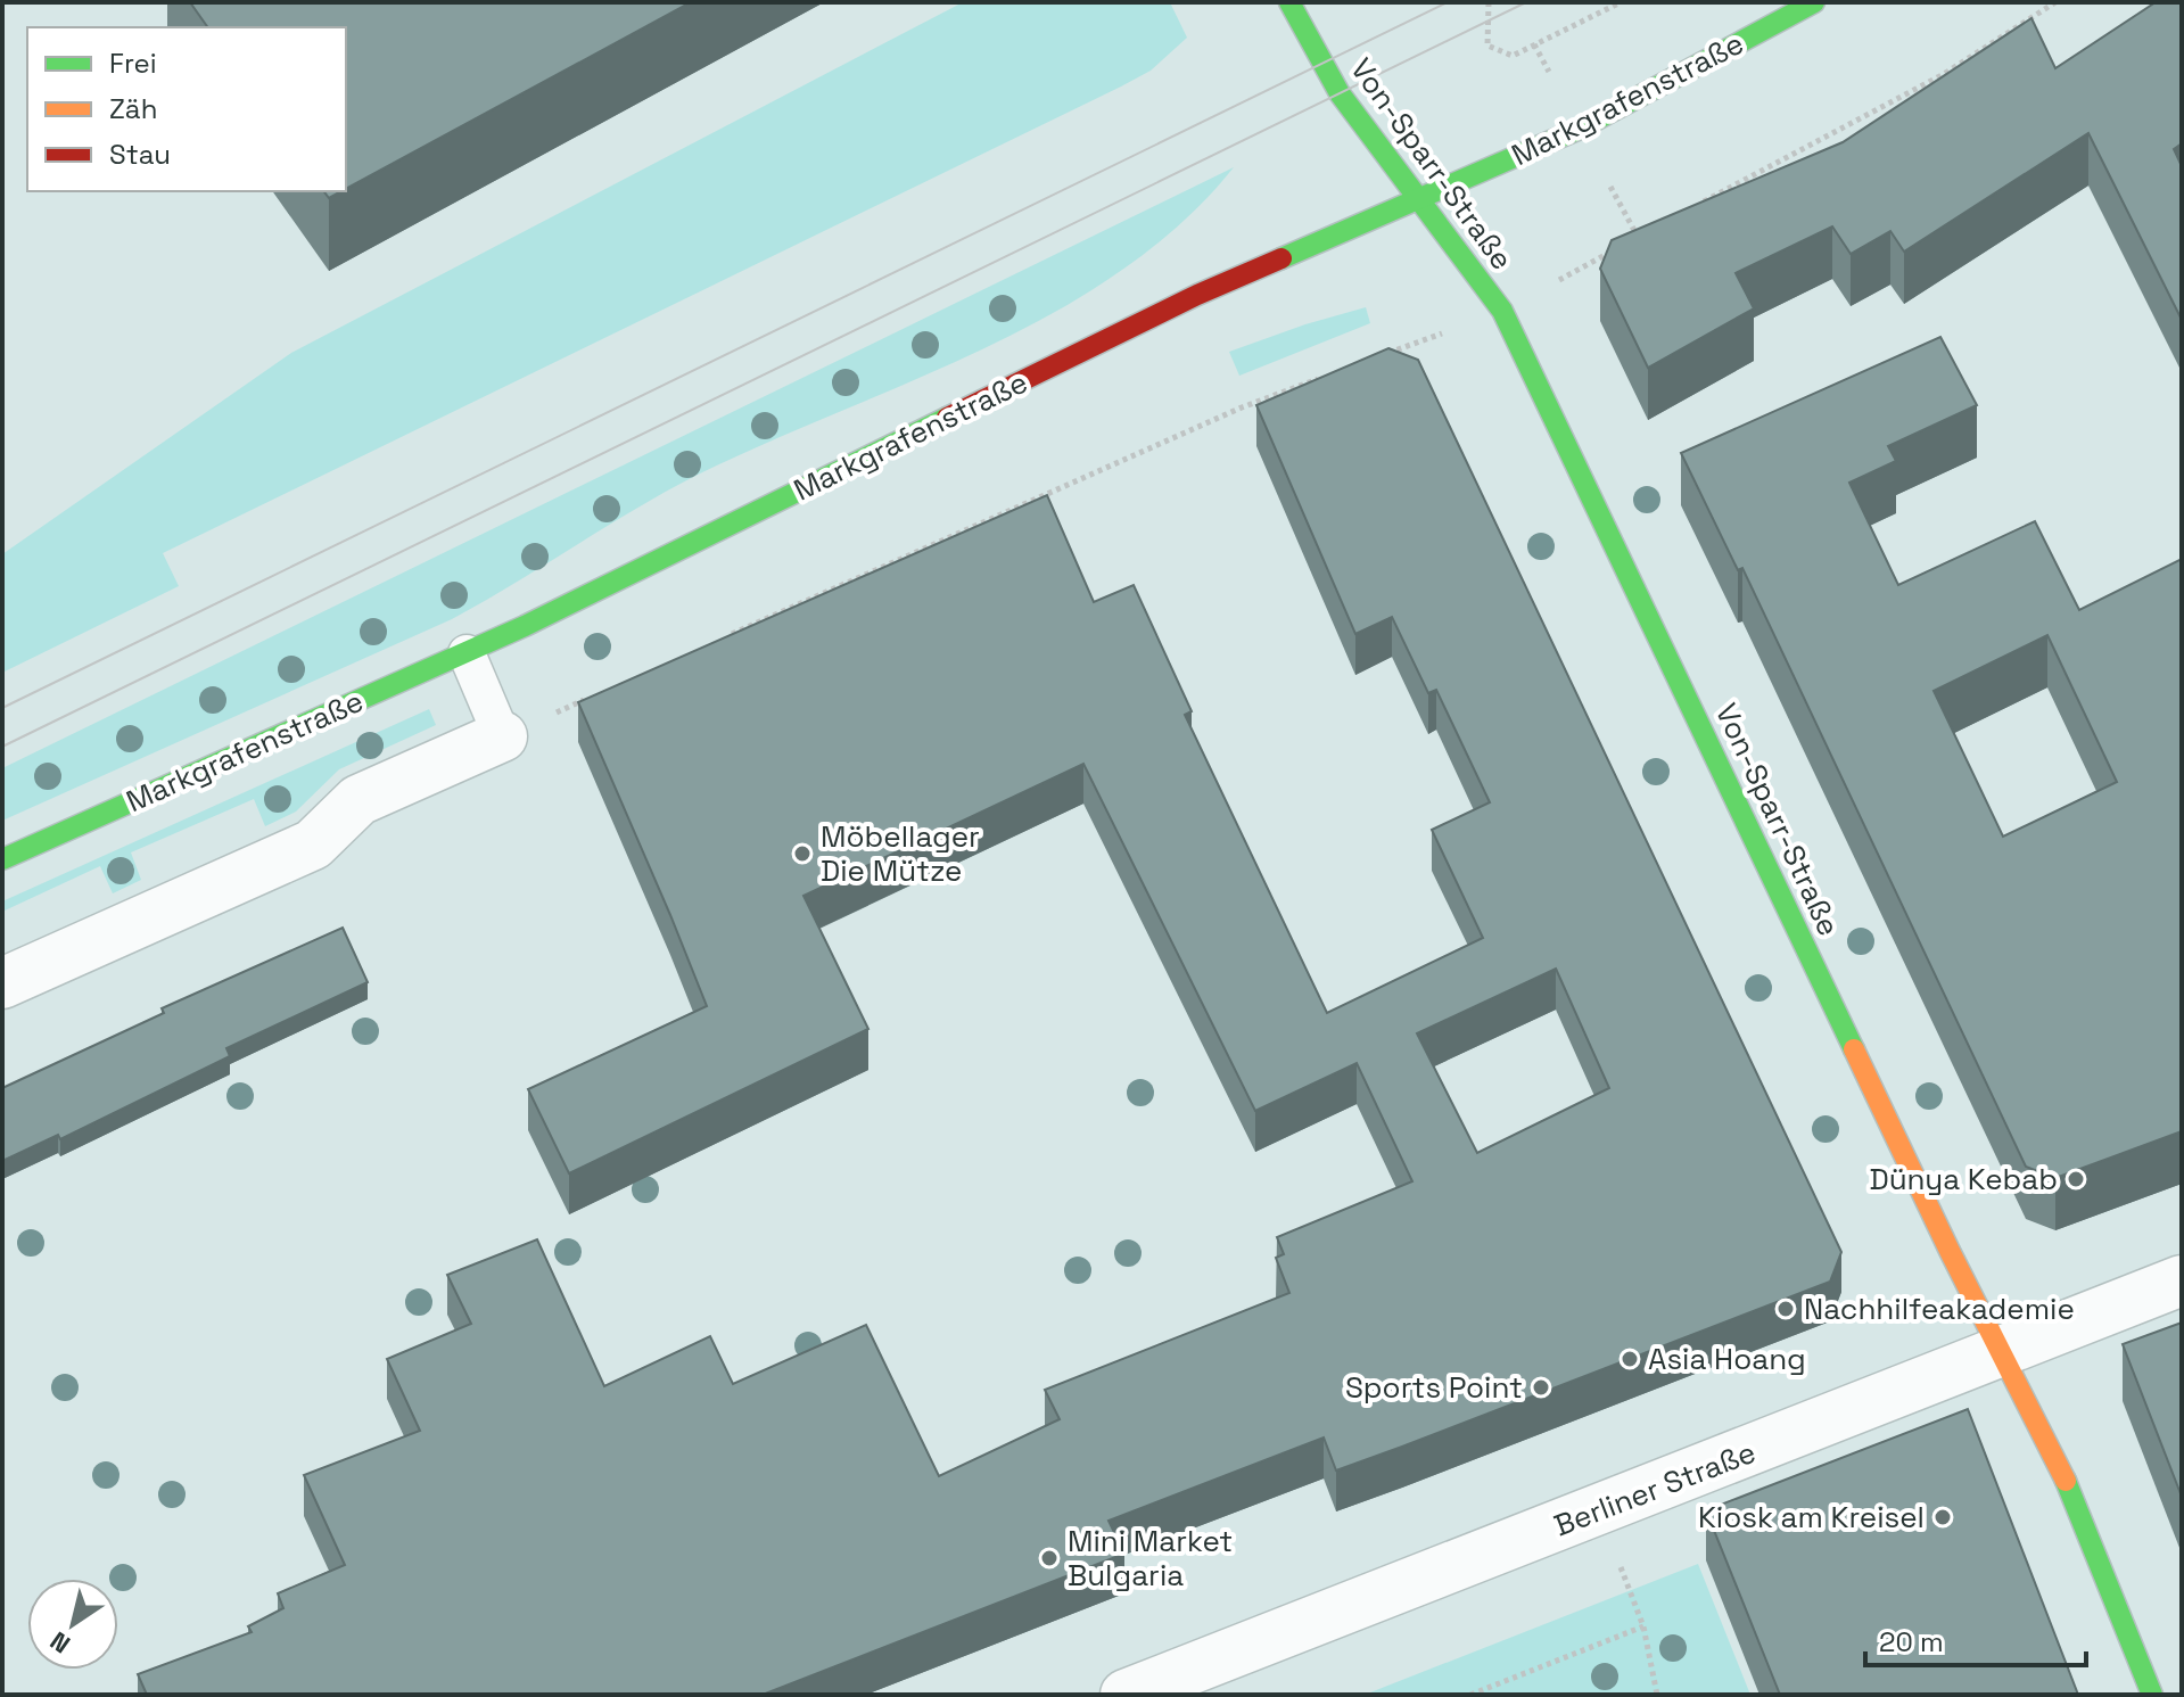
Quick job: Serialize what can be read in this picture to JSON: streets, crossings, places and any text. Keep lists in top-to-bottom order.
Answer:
{
  "streets": {
    "main road": ["Markgrafenstraße", "Von-Sparr-Straße"],
    "street": ["Berliner Straße"]
  },
  "crossings": [
    ["Markgrafenstraße", "Von-Sparr-Straße"],
    ["Von-Sparr-Straße", "Berliner Straße"]
  ],
  "places": [
    "Möbellager Die Mütze",
    "Dünya Kebab",
    "Nachhilfeakademie",
    "Asia Hoang",
    "Sports Point",
    "Kiosk am Kreisel",
    "Mini Market Bulgaria"
  ],
  "legend": ["Frei", "Zäh", "Stau"],
  "scale_bar": "20 m",
  "north": "bottom left"
}
